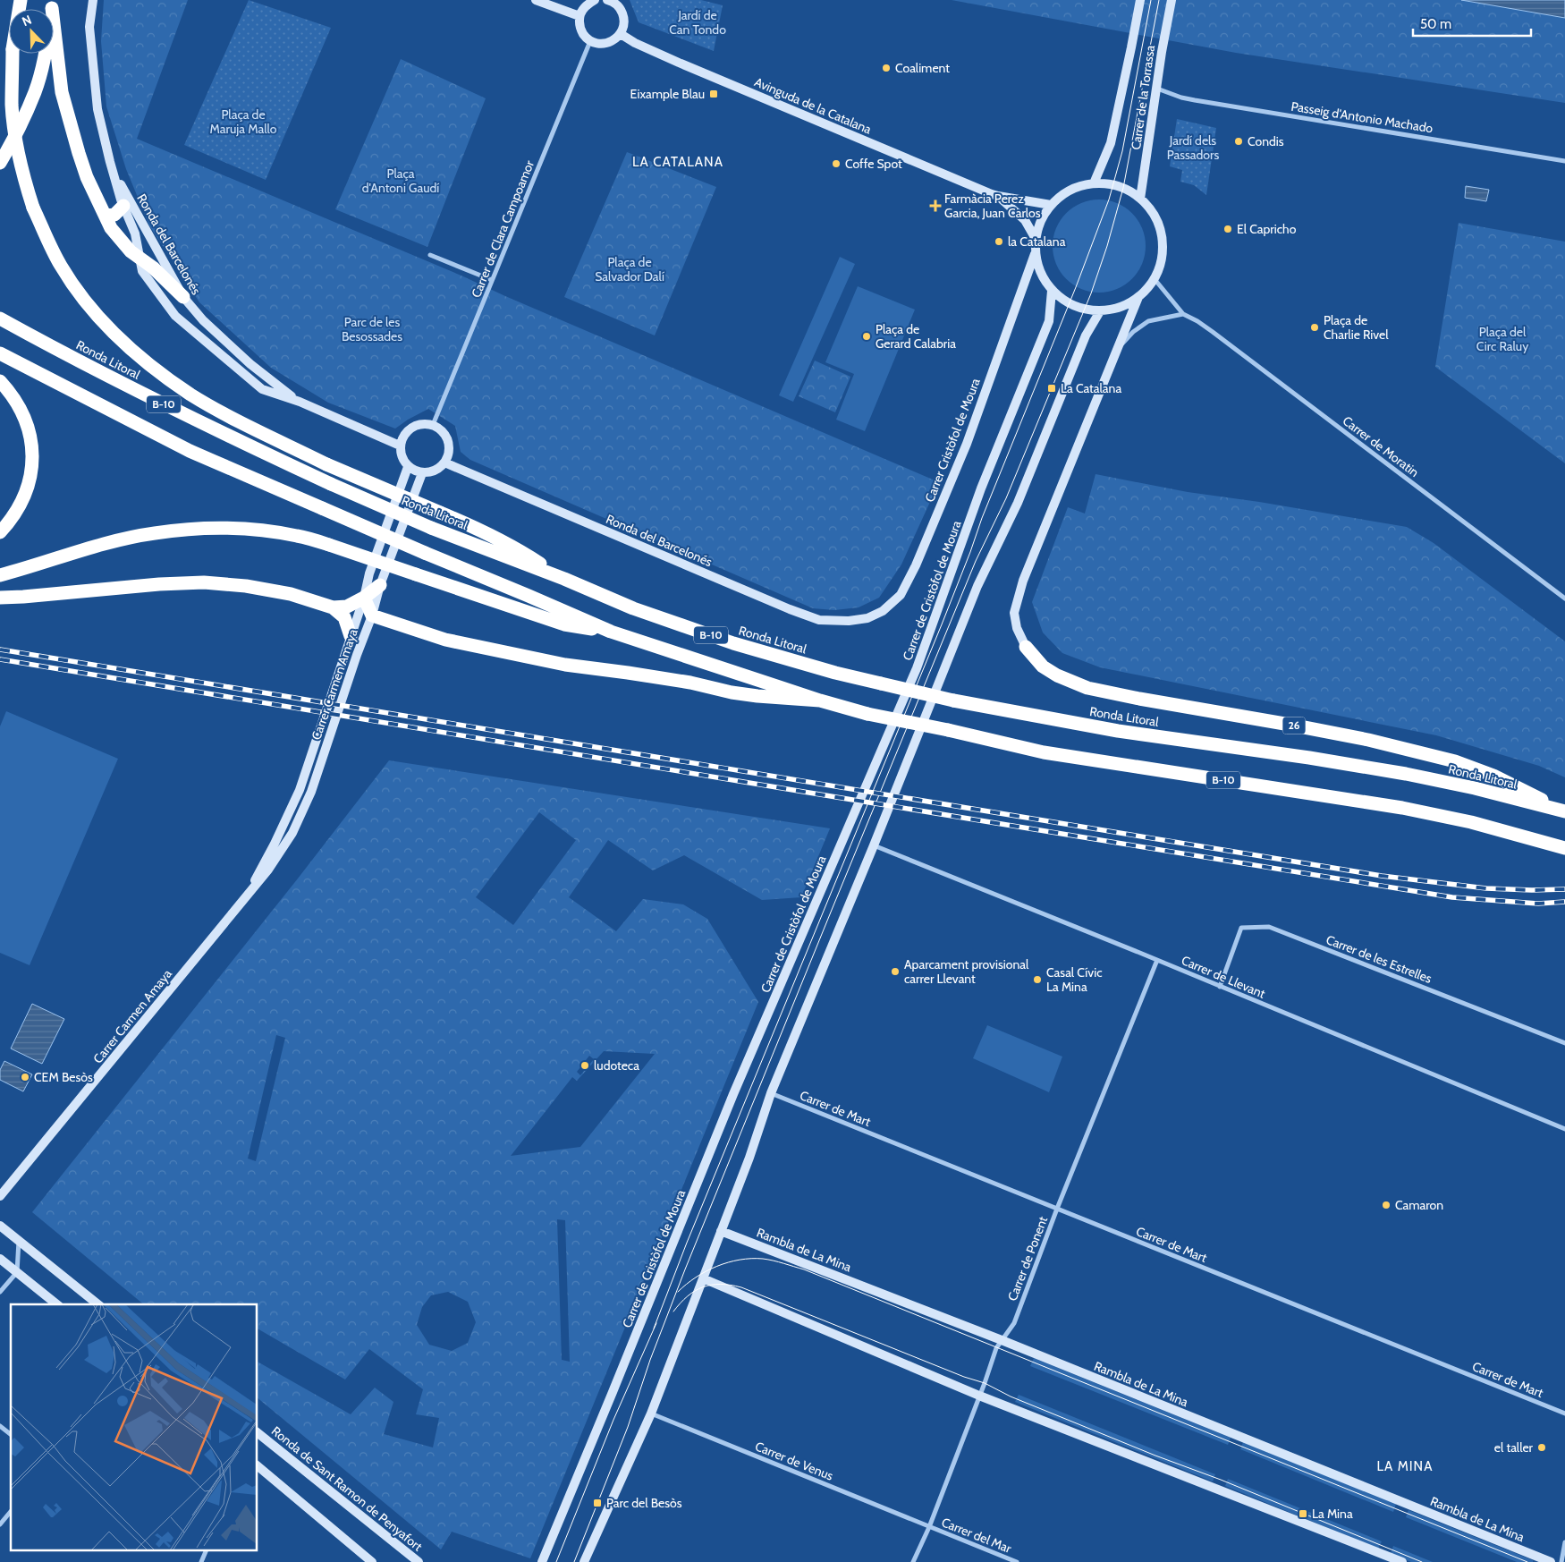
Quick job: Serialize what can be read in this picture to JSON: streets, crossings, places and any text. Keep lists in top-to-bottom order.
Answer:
{
  "streets": {
    "highway": ["Ronda Litoral", "B-10", "26"],
    "street": [
      "Carrer de la Torrassa",
      "Avinguda de la Catalana",
      "Passeig d'Antonio Machado",
      "Carrer de Clara Campoamor",
      "Ronda del Barcelonés",
      "Carrer Cristòfol de Moura",
      "Carrer de Moratin",
      "Carrer de Cristòfol de Moura",
      "Carrer Carmen Amaya",
      "Carrer de les Estrelles",
      "Carrer de Llevant",
      "Carrer de Mart",
      "Rambla de La Mina",
      "Carrer de Ponent",
      "Carrer de Venus",
      "Ronda de Sant Ramon de Penyafort",
      "Carrer del Mar"
    ]
  },
  "crossings": [
    ["Carrer de la Torrassa", "Avinguda de la Catalana"],
    ["Carrer de la Torrassa", "Passeig d'Antonio Machado"],
    ["Carrer de la Torrassa", "Carrer Cristòfol de Moura"],
    ["Carrer de la Torrassa", "Carrer de Moratin"],
    ["Carrer de la Torrassa", "Carrer de Cristòfol de Moura"],
    ["Avinguda de la Catalana", "Carrer Cristòfol de Moura"],
    ["Avinguda de la Catalana", "Carrer de Moratin"],
    ["Avinguda de la Catalana", "Carrer de Cristòfol de Moura"],
    ["Carrer de Clara Campoamor", "Ronda del Barcelonés"],
    ["Carrer de Clara Campoamor", "Carrer Carmen Amaya"],
    ["Ronda del Barcelonés", "Carrer Cristòfol de Moura"],
    ["Ronda del Barcelonés", "Carrer Carmen Amaya"],
    ["Ronda Litoral", "26"],
    ["Carrer Cristòfol de Moura", "Carrer de Moratin"],
    ["Carrer Cristòfol de Moura", "Carrer de Cristòfol de Moura"],
    ["Carrer de Moratin", "Carrer de Cristòfol de Moura"],
    ["Carrer de les Estrelles", "Carrer de Llevant"],
    ["Carrer de Llevant", "Carrer de Ponent"],
    ["Carrer de Mart", "Carrer de Ponent"],
    ["Rambla de La Mina", "Carrer de Ponent"],
    ["Carrer de Ponent", "Carrer de Venus"],
    ["Carrer de Ponent", "Carrer del Mar"],
    ["Carrer de Venus", "Carrer del Mar"]
  ],
  "districts": ["LA CATALANA", "LA MINA"],
  "parks": [
    "Jardí de Can Tondo",
    "Plaça de Maruja Mallo",
    "Jardí dels Passadors",
    "Plaça d'Antoni Gaudí",
    "Plaça de Salvador Dalí",
    "Parc de les Besossades",
    "Plaça del Circ Raluy"
  ],
  "places": {
    "other": [
      "Coaliment",
      "Condis",
      "Coffe Spot",
      "El Capricho",
      "la Catalana",
      "Plaça de Charlie Rivel",
      "Plaça de Gerard Calabria",
      "Aparcament provisional carrer Llevant",
      "Casal Cívic La Mina",
      "ludoteca",
      "CEM Besòs",
      "Camaron",
      "el taller"
    ],
    "transit": [
      "Eixample Blau",
      "La Catalana",
      "Parc del Besòs",
      "La Mina"
    ],
    "health": ["Farmàcia Perez Garcia, Juan Carlos"]
  },
  "scale_bar": "50 m",
  "north": "top left"
}
